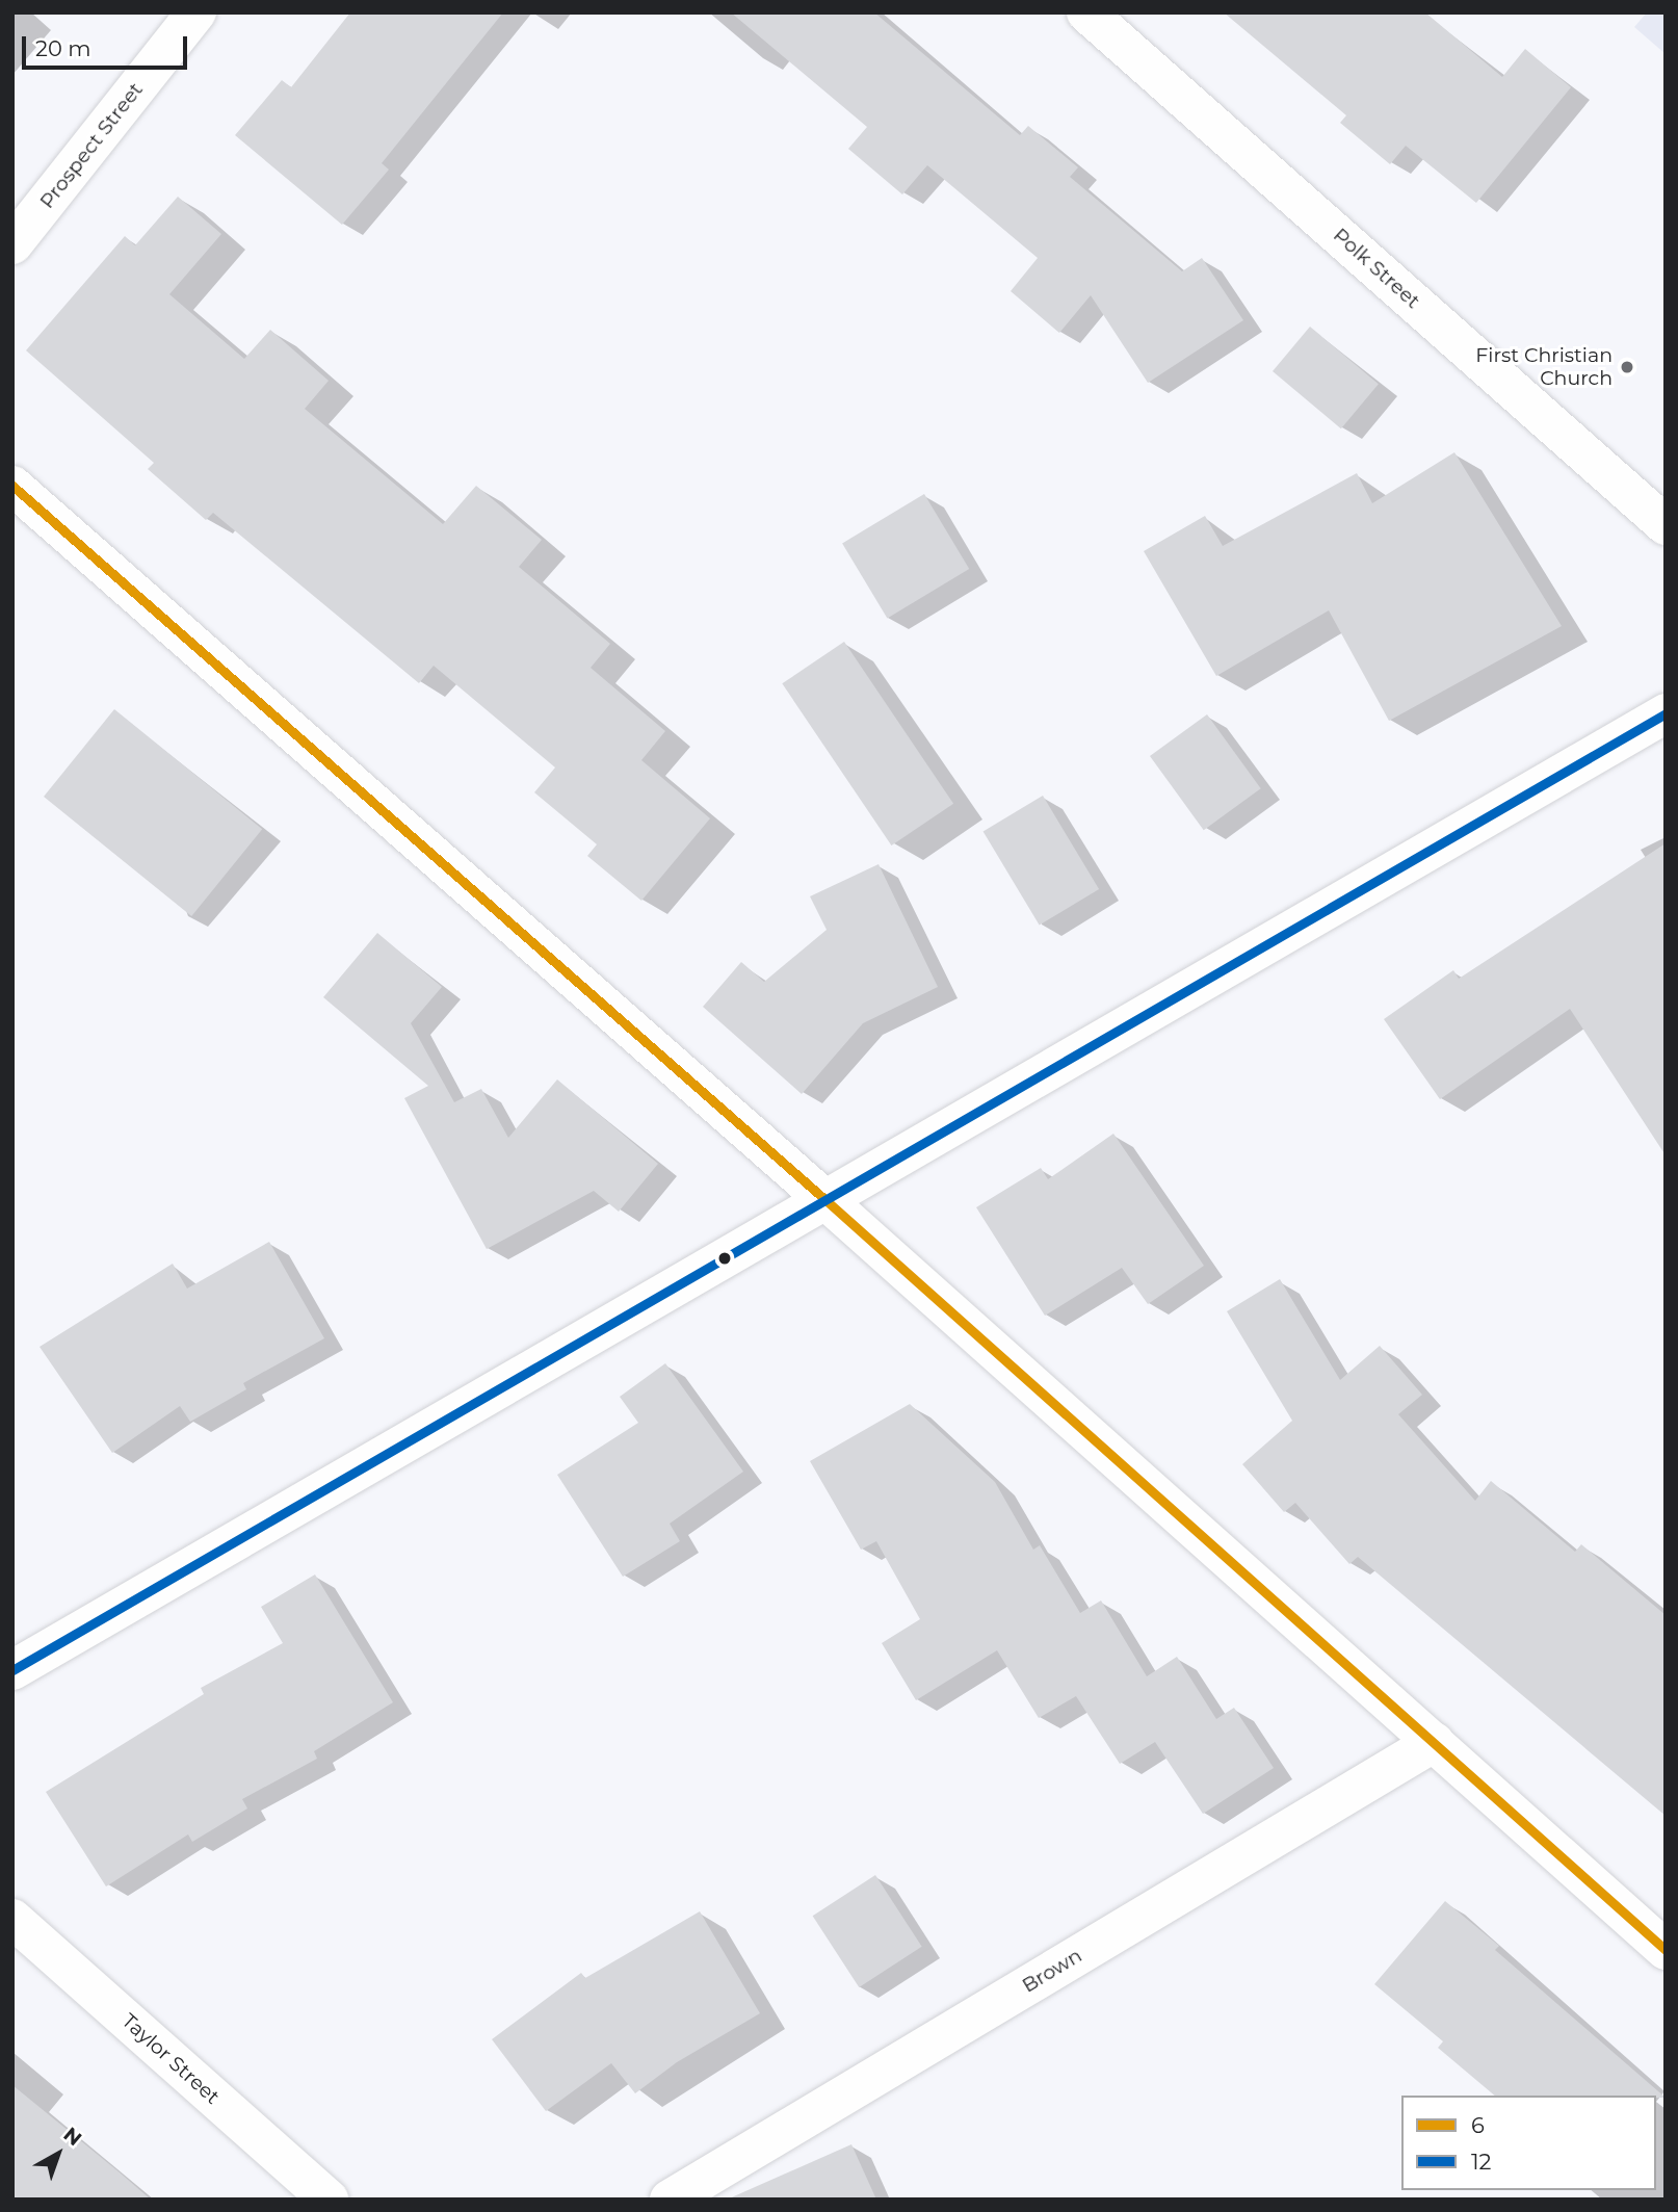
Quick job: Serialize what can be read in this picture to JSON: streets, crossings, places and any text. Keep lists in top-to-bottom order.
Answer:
{
  "streets": {
    "street": [
      "Prospect Street",
      "Polk Street",
      "Brown",
      "Taylor Street"
    ]
  },
  "places": ["First Christian Church"],
  "lines": ["transit line 6", "transit line 12"],
  "legend": ["6", "12"],
  "scale_bar": "20 m",
  "north": "top right"
}
